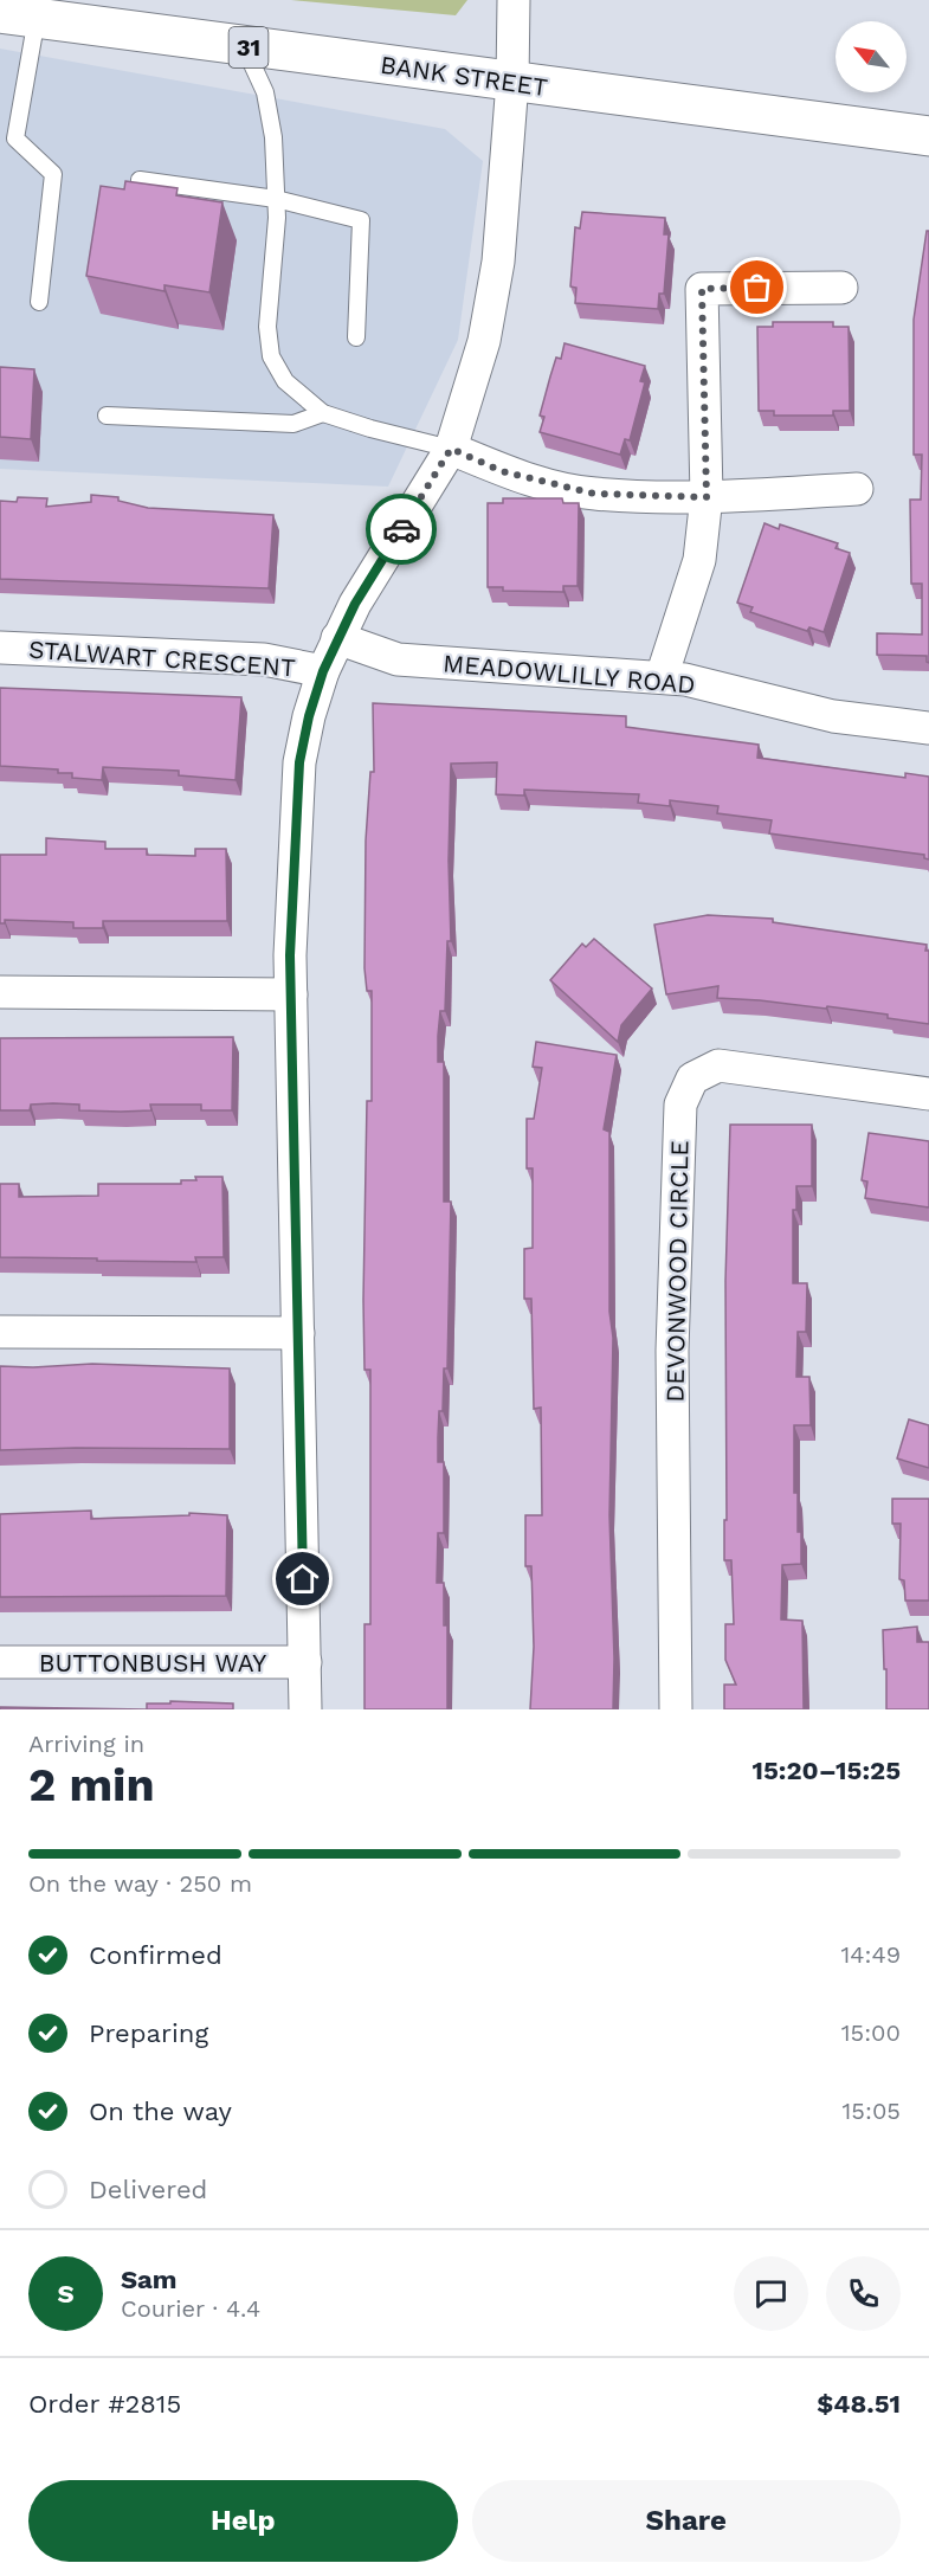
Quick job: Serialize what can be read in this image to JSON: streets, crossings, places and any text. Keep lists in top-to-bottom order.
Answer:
{
  "streets": {
    "main road": ["31", "BANK STREET"],
    "street": [
      "STALWART CRESCENT",
      "MEADOWLILLY ROAD",
      "DEVONWOOD CIRCLE",
      "BUTTONBUSH WAY"
    ]
  },
  "north": "top left",
  "page": {
    "heading": ["2 min", "Arriving in", "15:20–15:25"],
    "panel": [
      "Sam",
      "Courier · 4.4",
      "Order #2815",
      "$48.51"
    ],
    "bar": "On the way · 250 m",
    "list": [
      ["Confirmed", "14:49"],
      ["Preparing", "15:00"],
      ["On the way", "15:05"],
      "Delivered"
    ],
    "round": "S",
    "buttons": ["Help", "Share"]
  }
}
